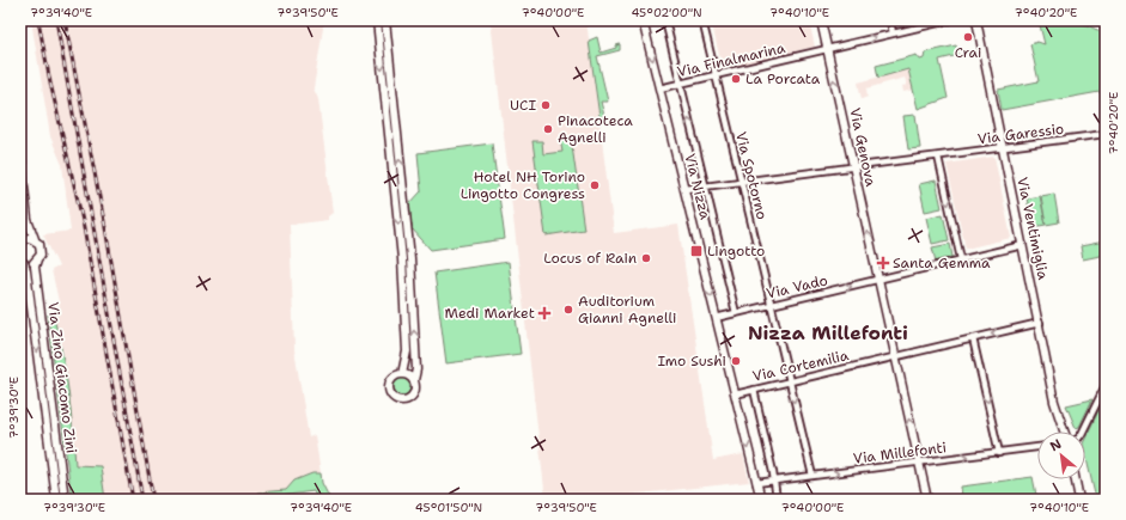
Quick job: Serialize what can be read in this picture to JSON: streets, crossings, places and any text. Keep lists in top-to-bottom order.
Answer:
{
  "streets": {
    "street": [
      "Via Finalmarina",
      "Via Garessio",
      "Via Genova",
      "Via Spotorno",
      "Via Nizza",
      "Via Ventimiglia",
      "Via Vado",
      "Via Cortemilia",
      "Via Zino Giacomo Zini",
      "Via Millefonti"
    ]
  },
  "crossings": [
    ["Via Finalmarina", "Via Genova"],
    ["Via Finalmarina", "Via Spotorno"],
    ["Via Finalmarina", "Via Nizza"],
    ["Via Garessio", "Via Genova"],
    ["Via Garessio", "Via Spotorno"],
    ["Via Garessio", "Via Nizza"],
    ["Via Garessio", "Via Ventimiglia"],
    ["Via Genova", "Via Vado"],
    ["Via Genova", "Via Cortemilia"],
    ["Via Genova", "Via Millefonti"],
    ["Via Spotorno", "Via Vado"],
    ["Via Spotorno", "Via Cortemilia"],
    ["Via Spotorno", "Via Millefonti"],
    ["Via Nizza", "Via Cortemilia"],
    ["Via Nizza", "Via Millefonti"],
    ["Via Ventimiglia", "Via Cortemilia"]
  ],
  "one_way": ["Via Genova", "Via Vado", "Via Millefonti"],
  "districts": ["Nizza Millefonti"],
  "places": {
    "other": [
      "Crai",
      "La Porcata",
      "UCI",
      "Pinacoteca Agnelli",
      "Hotel NH Torino Lingotto Congress",
      "Locus of Rain",
      "Auditorium Gianni Agnelli",
      "Imo Sushi"
    ],
    "transit": ["Lingotto"],
    "health": ["Santa Gemma", "Medi Market"]
  },
  "north": "top left",
  "coordinates": [
    "7°39'40\"E",
    "7°39'50\"E",
    "7°40'00\"E",
    "45°02'00\"N",
    "7°40'10\"E",
    "7°40'20\"E",
    "7°39'30\"E",
    "45°01'50\"N"
  ]
}
